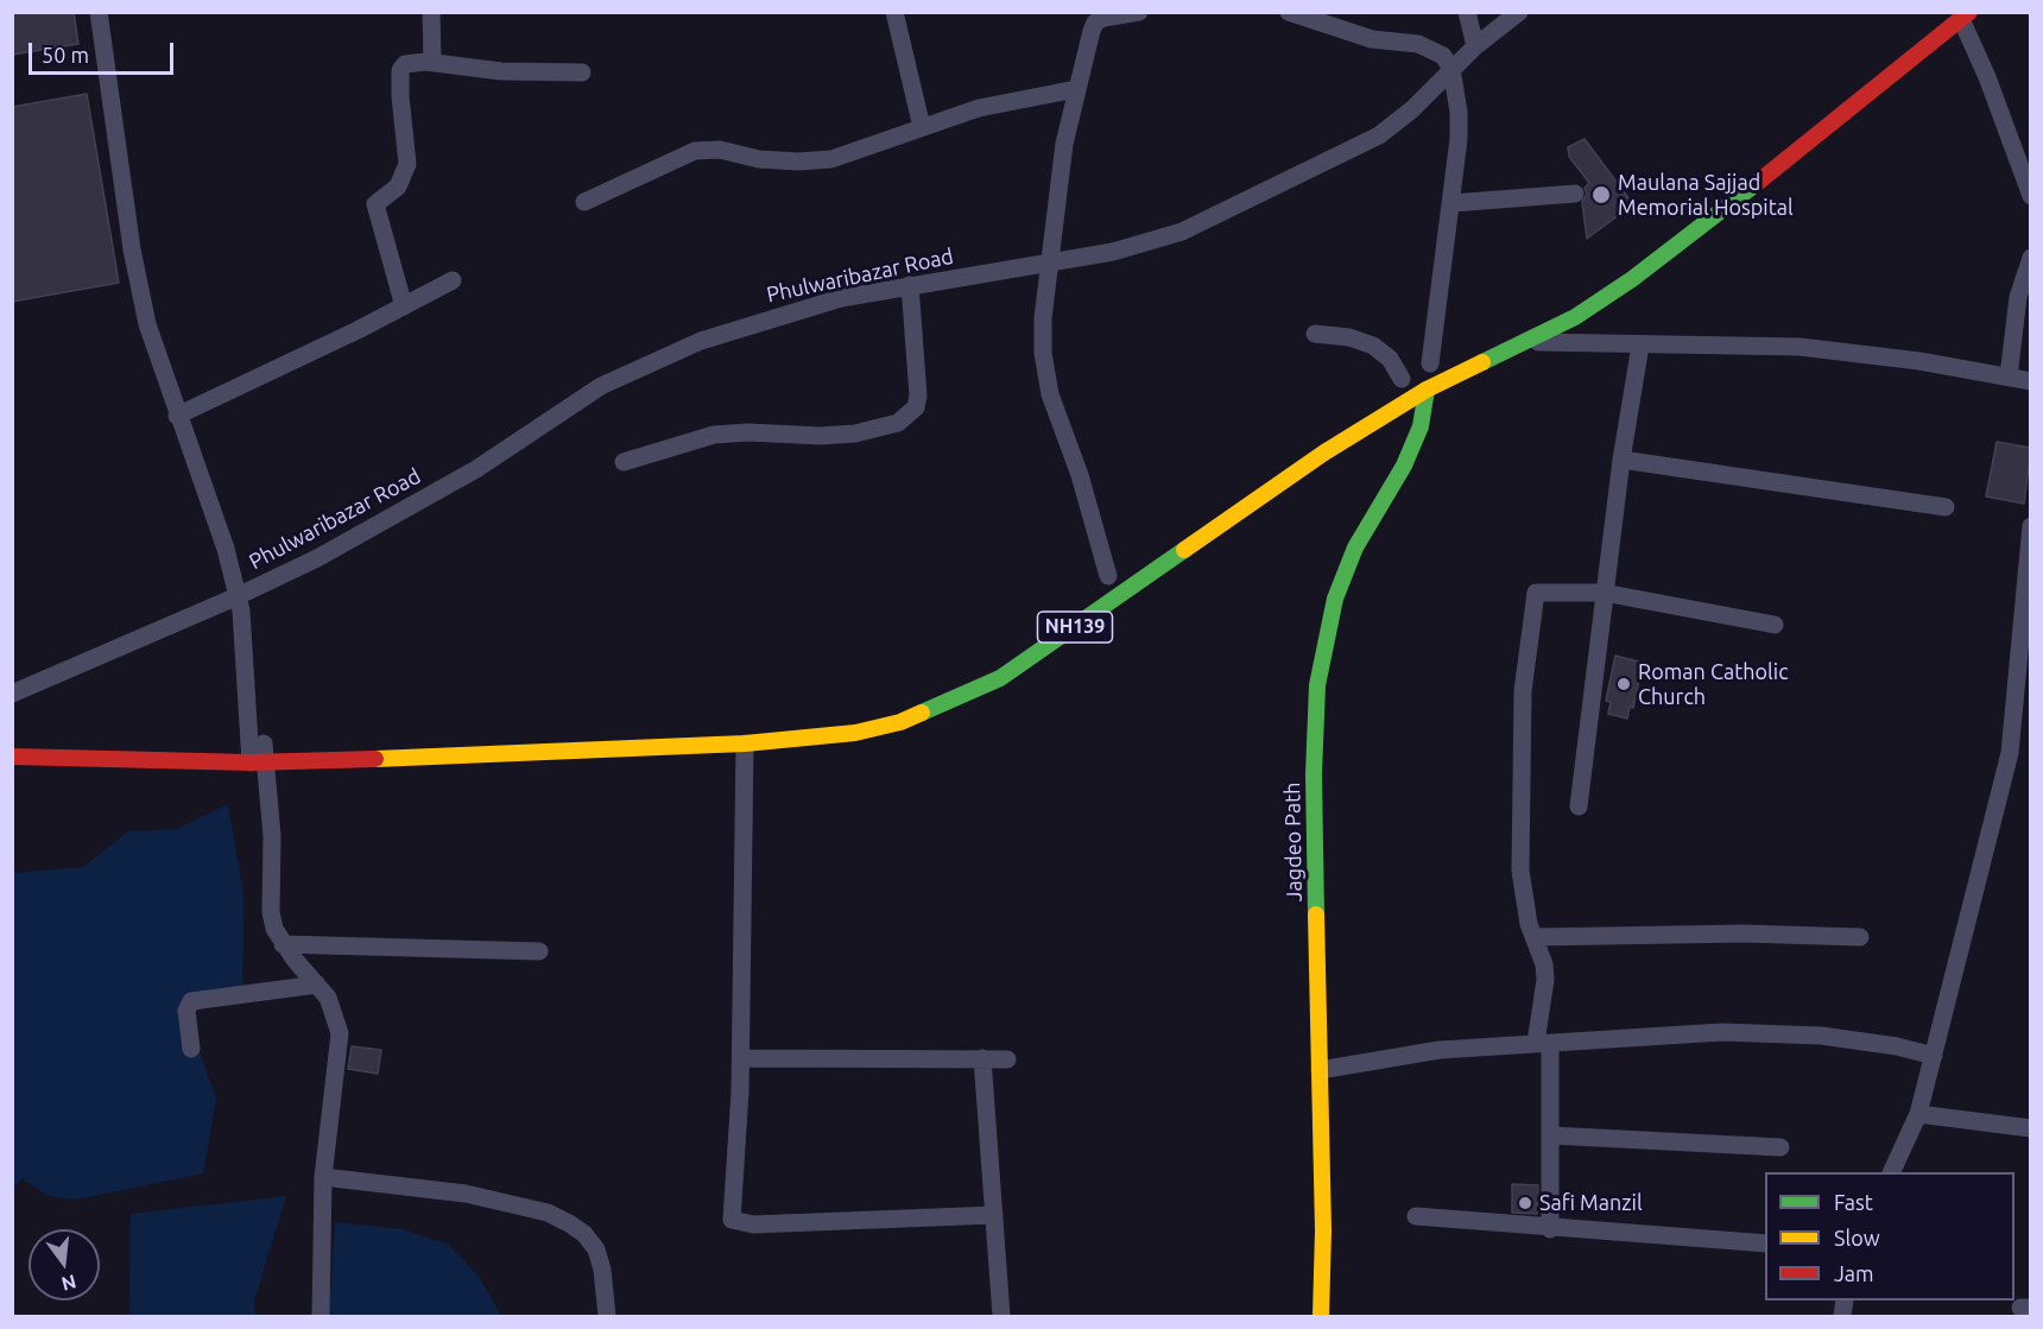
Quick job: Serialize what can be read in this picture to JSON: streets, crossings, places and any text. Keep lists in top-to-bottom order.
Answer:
{
  "streets": {
    "main road": ["NH139", "Jagdeo Path"],
    "street": ["Phulwaribazar Road"]
  },
  "crossings": [
    ["NH139", "Jagdeo Path"]
  ],
  "places": ["Maulana Sajjad Memorial Hospital", "Roman Catholic Church", "Safi Manzil"],
  "legend": ["Fast", "Slow", "Jam"],
  "scale_bar": "50 m",
  "north": "bottom"
}
